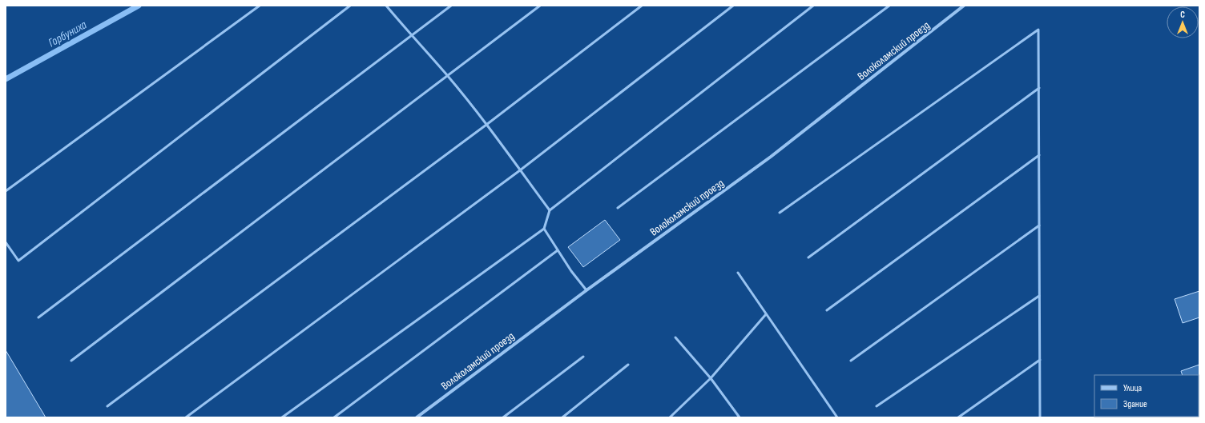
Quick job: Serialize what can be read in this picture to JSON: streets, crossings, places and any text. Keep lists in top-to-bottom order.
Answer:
{
  "streets": {
    "street": ["Волоколамский проезд"]
  },
  "water": ["Горбуниха"],
  "legend": ["Улица", "Здание"],
  "north": "top"
}
